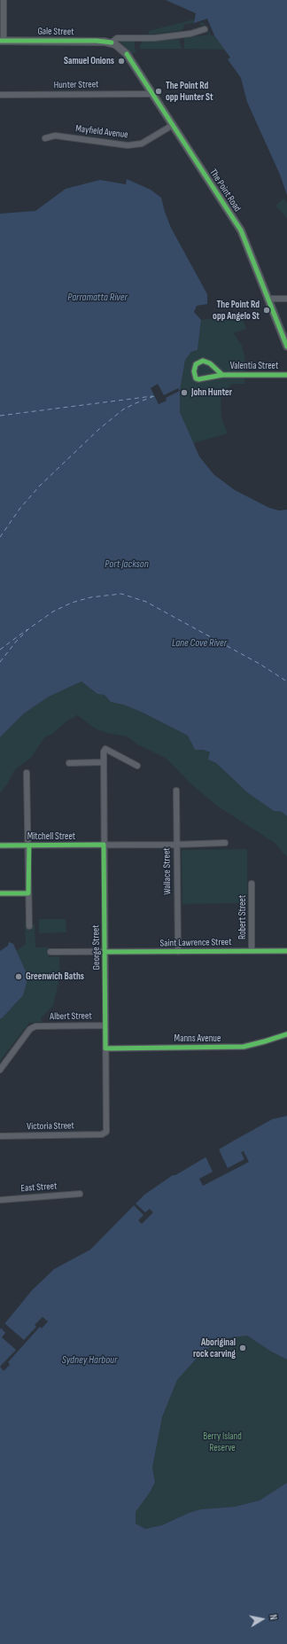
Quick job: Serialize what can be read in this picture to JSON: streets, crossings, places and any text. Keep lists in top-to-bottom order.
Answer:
{
  "streets": {
    "street": [
      "Gale Street",
      "Hunter Street",
      "Mayfield Avenue",
      "The Point Road",
      "Valentia Street",
      "Mitchell Street",
      "Wallace Street",
      "Robert Street",
      "Saint Lawrence Street",
      "George Street",
      "Albert Street",
      "Manns Avenue",
      "Victoria Street",
      "East Street"
    ]
  },
  "crossings": [
    ["Gale Street", "The Point Road"],
    ["Hunter Street", "The Point Road"],
    ["Mayfield Avenue", "The Point Road"],
    ["Mitchell Street", "Wallace Street"],
    ["Mitchell Street", "George Street"],
    ["Wallace Street", "Saint Lawrence Street"],
    ["Robert Street", "Saint Lawrence Street"],
    ["Saint Lawrence Street", "George Street"],
    ["George Street", "Albert Street"],
    ["George Street", "Manns Avenue"],
    ["George Street", "Victoria Street"]
  ],
  "water": [
    "Parramatta River",
    "Port Jackson",
    "Lane Cove River",
    "Sydney Harbour"
  ],
  "parks": ["Berry Island Reserve"],
  "places": [
    "Samuel Onions",
    "The Point Rd opp Hunter St",
    "The Point Rd opp Angelo St",
    "John Hunter",
    "Greenwich Baths",
    "Aboriginal rock carving"
  ],
  "north": "right"
}
